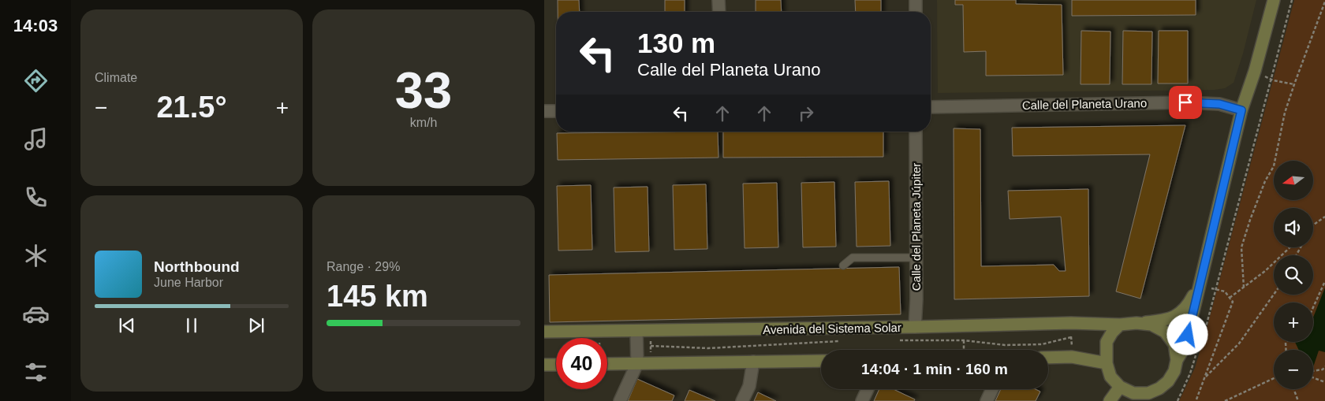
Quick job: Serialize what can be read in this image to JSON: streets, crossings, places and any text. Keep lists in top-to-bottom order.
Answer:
{
  "streets": {
    "street": ["Calle del Planeta Urano", "Calle del Planeta Júpiter", "Avenida del Sistema Solar"]
  },
  "crossings": [
    ["Calle del Planeta Júpiter", "Avenida del Sistema Solar"]
  ],
  "north": "left",
  "page": {
    "tabs": "14:03",
    "tile": [
      "Climate",
      ["33", "km/h"],
      ["Range · 29%", "145 km"]
    ],
    "turn": ["130 m", "Calle del Planeta Urano"],
    "heat": ["−", "21.5°", "+"],
    "map_buttons": ["+", "−"],
    "song": ["Northbound", "June Harbor"],
    "limit": "40",
    "trip": "14:04 · 1 min · 160 m"
  }
}
